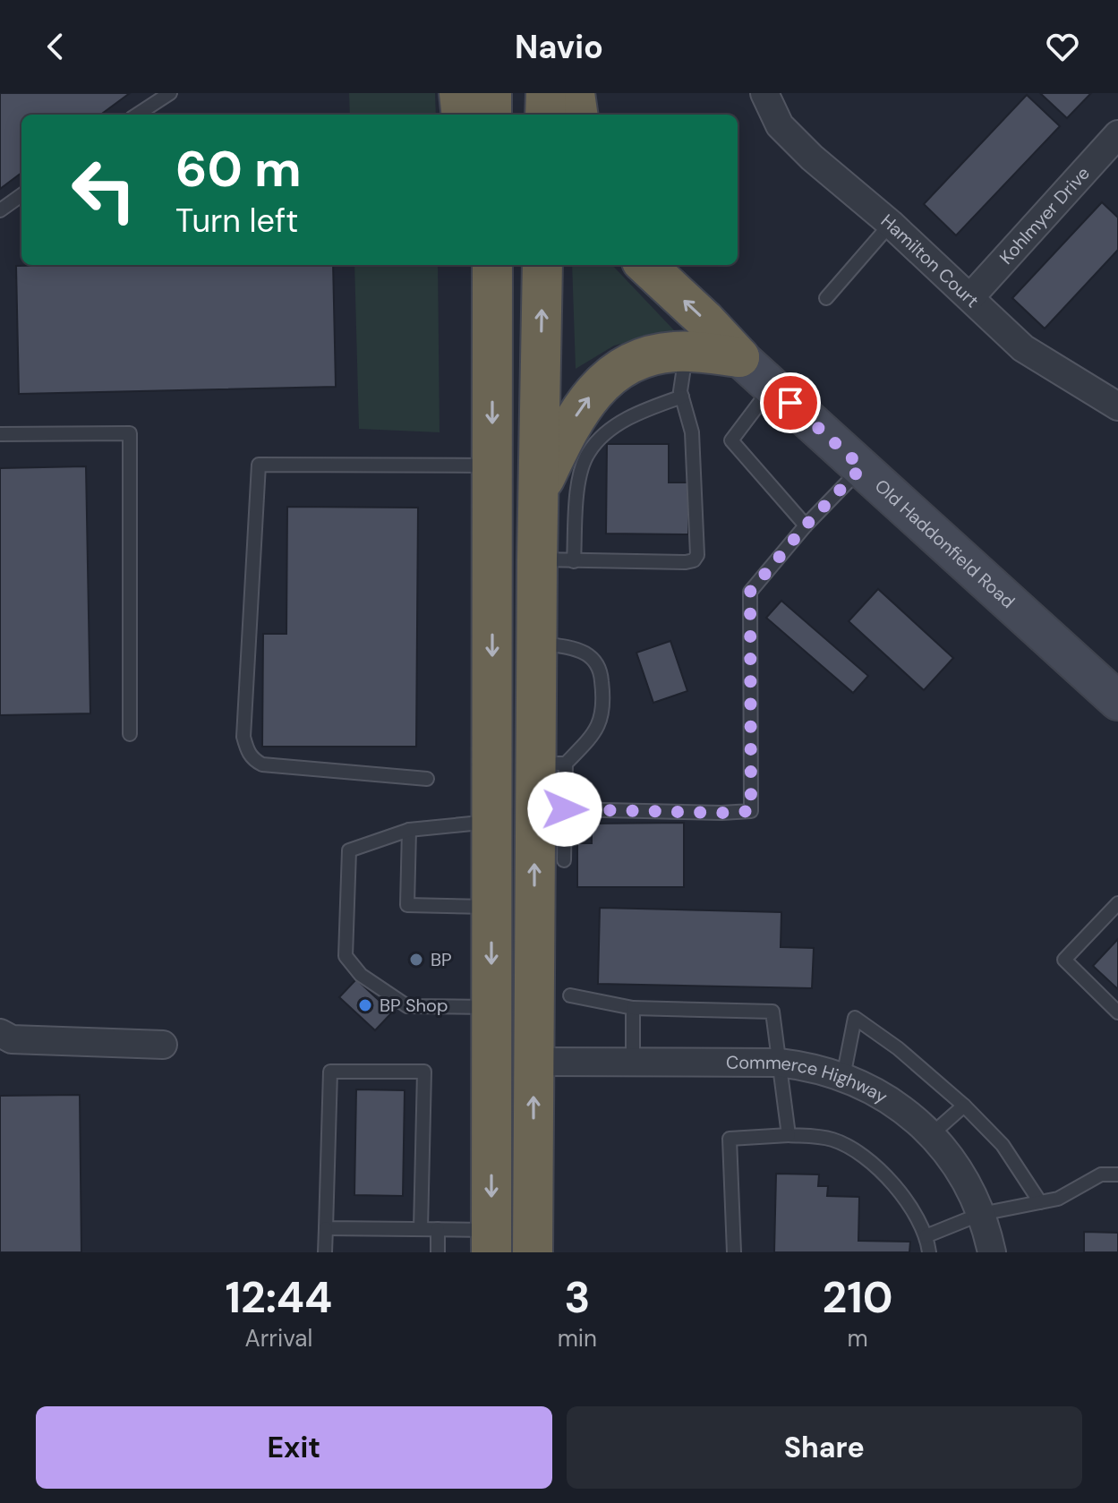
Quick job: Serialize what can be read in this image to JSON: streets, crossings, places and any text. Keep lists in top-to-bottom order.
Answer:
{
  "streets": {
    "street": [
      "Kohlmyer Drive",
      "Hamilton Court",
      "Old Haddonfield Road",
      "Commerce Highway"
    ]
  },
  "crossings": [
    ["Kohlmyer Drive", "Hamilton Court"]
  ],
  "places": ["BP", "BP Shop"],
  "page": {
    "header": "Navio",
    "turn": ["60 m", "Turn left"],
    "eta": [
      "12:44",
      "Arrival",
      "3",
      "min",
      "210",
      "m"
    ],
    "buttons": ["Exit", "Share"]
  }
}
